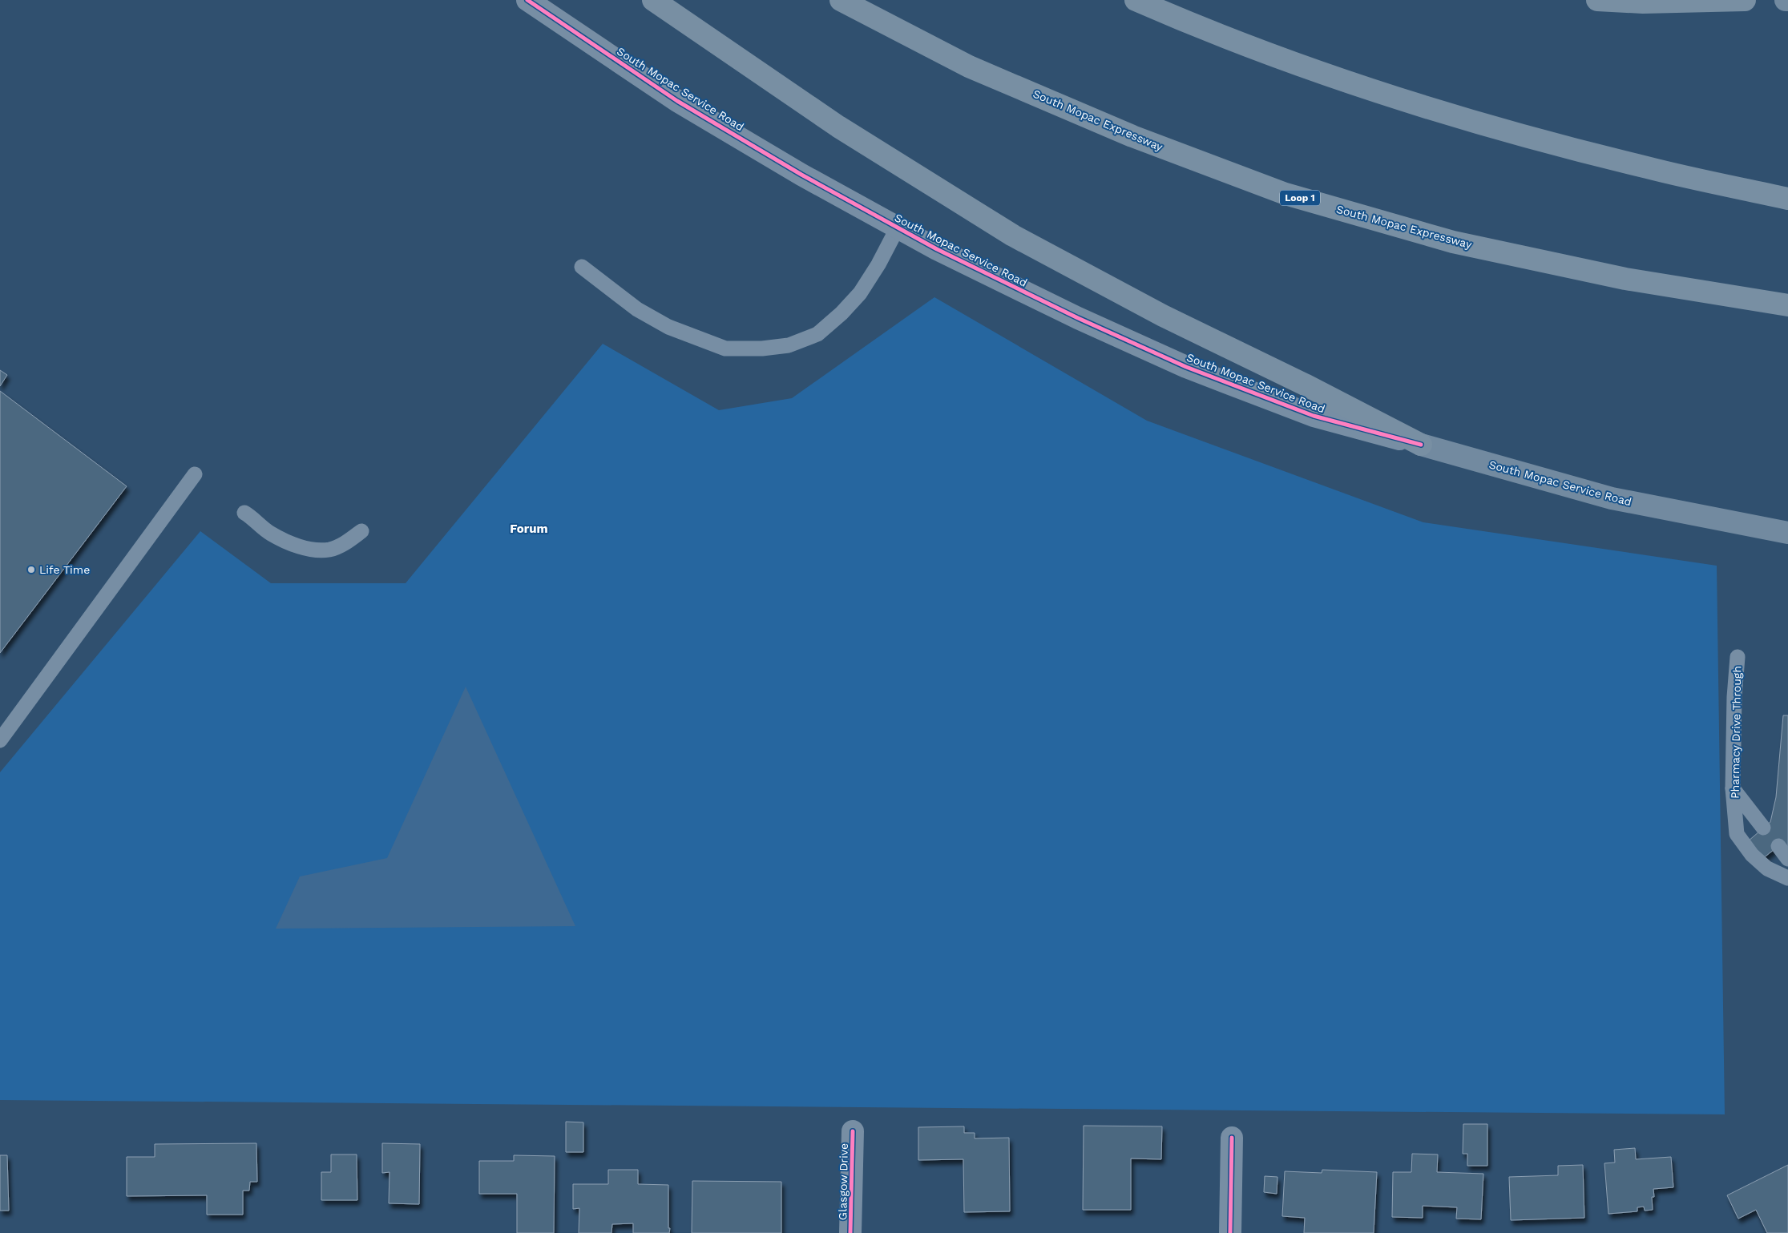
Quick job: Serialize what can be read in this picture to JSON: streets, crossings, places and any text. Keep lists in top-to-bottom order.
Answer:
{
  "streets": {
    "highway": ["South Mopac Expressway", "Loop 1"],
    "main road": ["South Mopac Service Road"],
    "street": ["Glasgow Drive"],
    "lane": ["Pharmacy Drive Through"]
  },
  "districts": ["Forum"],
  "places": ["Life Time"]
}
